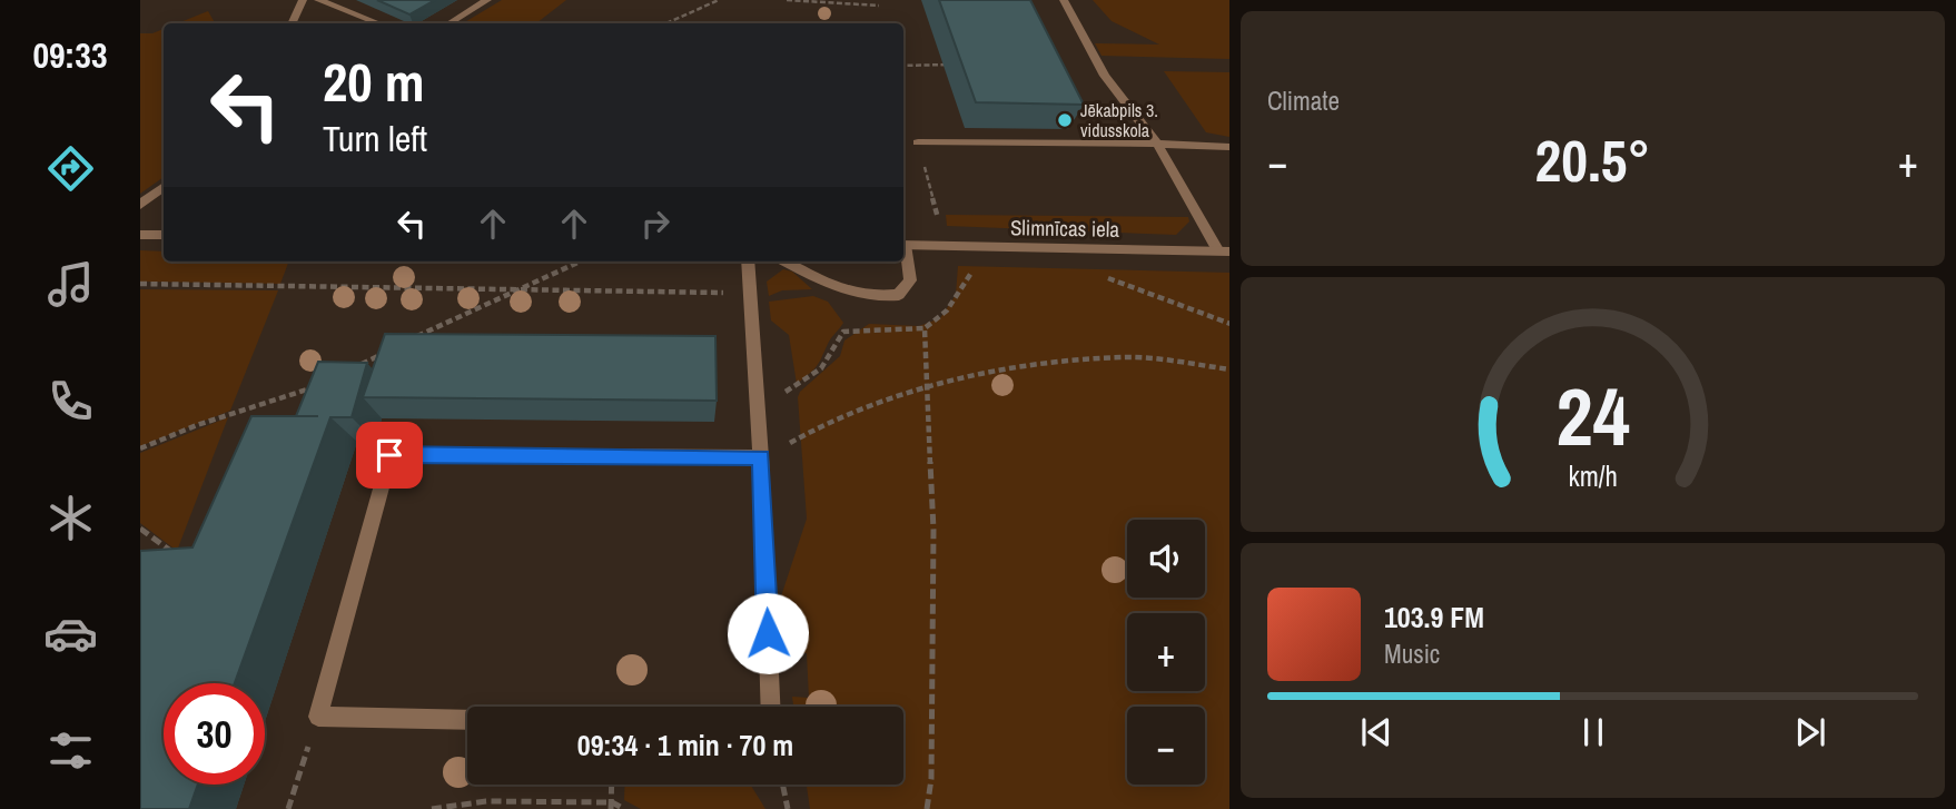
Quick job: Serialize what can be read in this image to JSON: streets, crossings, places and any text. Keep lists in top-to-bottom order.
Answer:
{
  "streets": {
    "street": ["Slimnīcas iela"]
  },
  "places": ["Jēkabpils 3. vidusskola"],
  "page": {
    "tabs": "09:33",
    "tile": "Climate",
    "turn": ["20 m", "Turn left"],
    "heat": ["−", "20.5°", "+"],
    "map_buttons": ["+", "−"],
    "song": ["103.9 FM", "Music"],
    "limit": "30",
    "trip": "09:34 · 1 min · 70 m",
    "gauge": ["24", "km/h"]
  }
}
